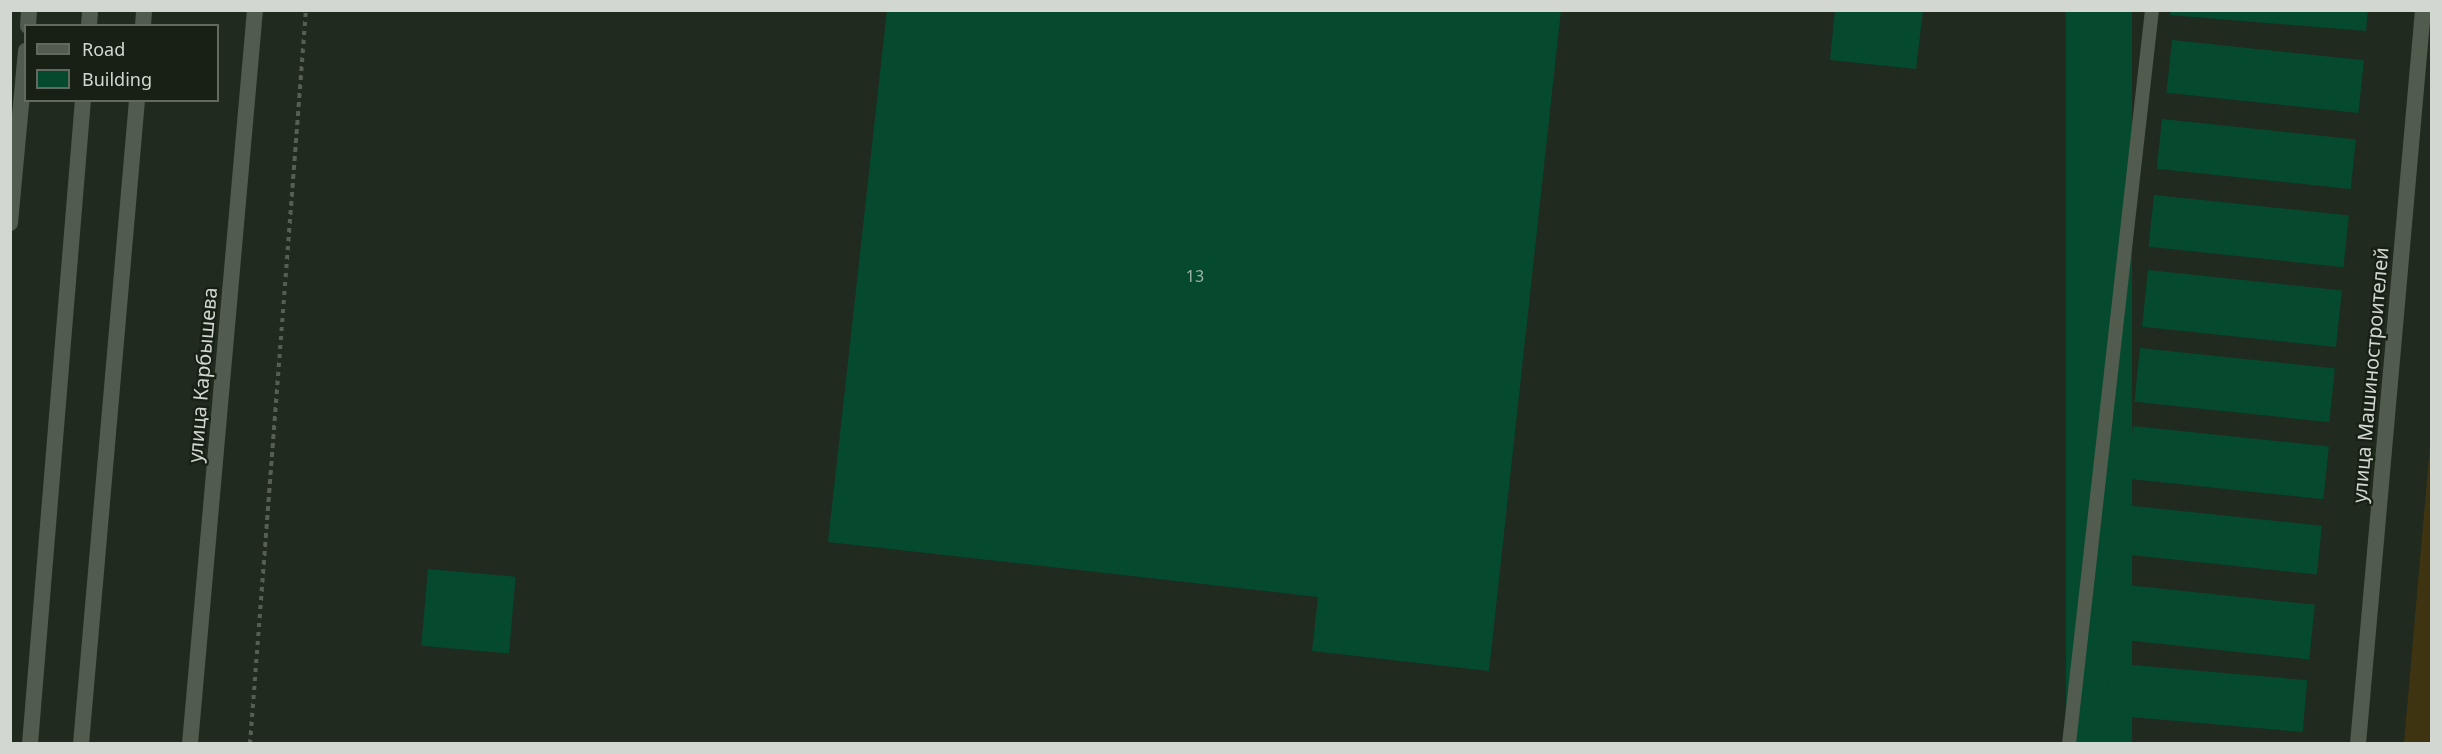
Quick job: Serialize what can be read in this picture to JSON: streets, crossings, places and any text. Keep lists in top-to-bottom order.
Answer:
{
  "streets": {
    "street": ["улица Карбышева", "улица Машиностроителей"]
  },
  "house_numbers": ["13"],
  "legend": ["Road", "Building"]
}
